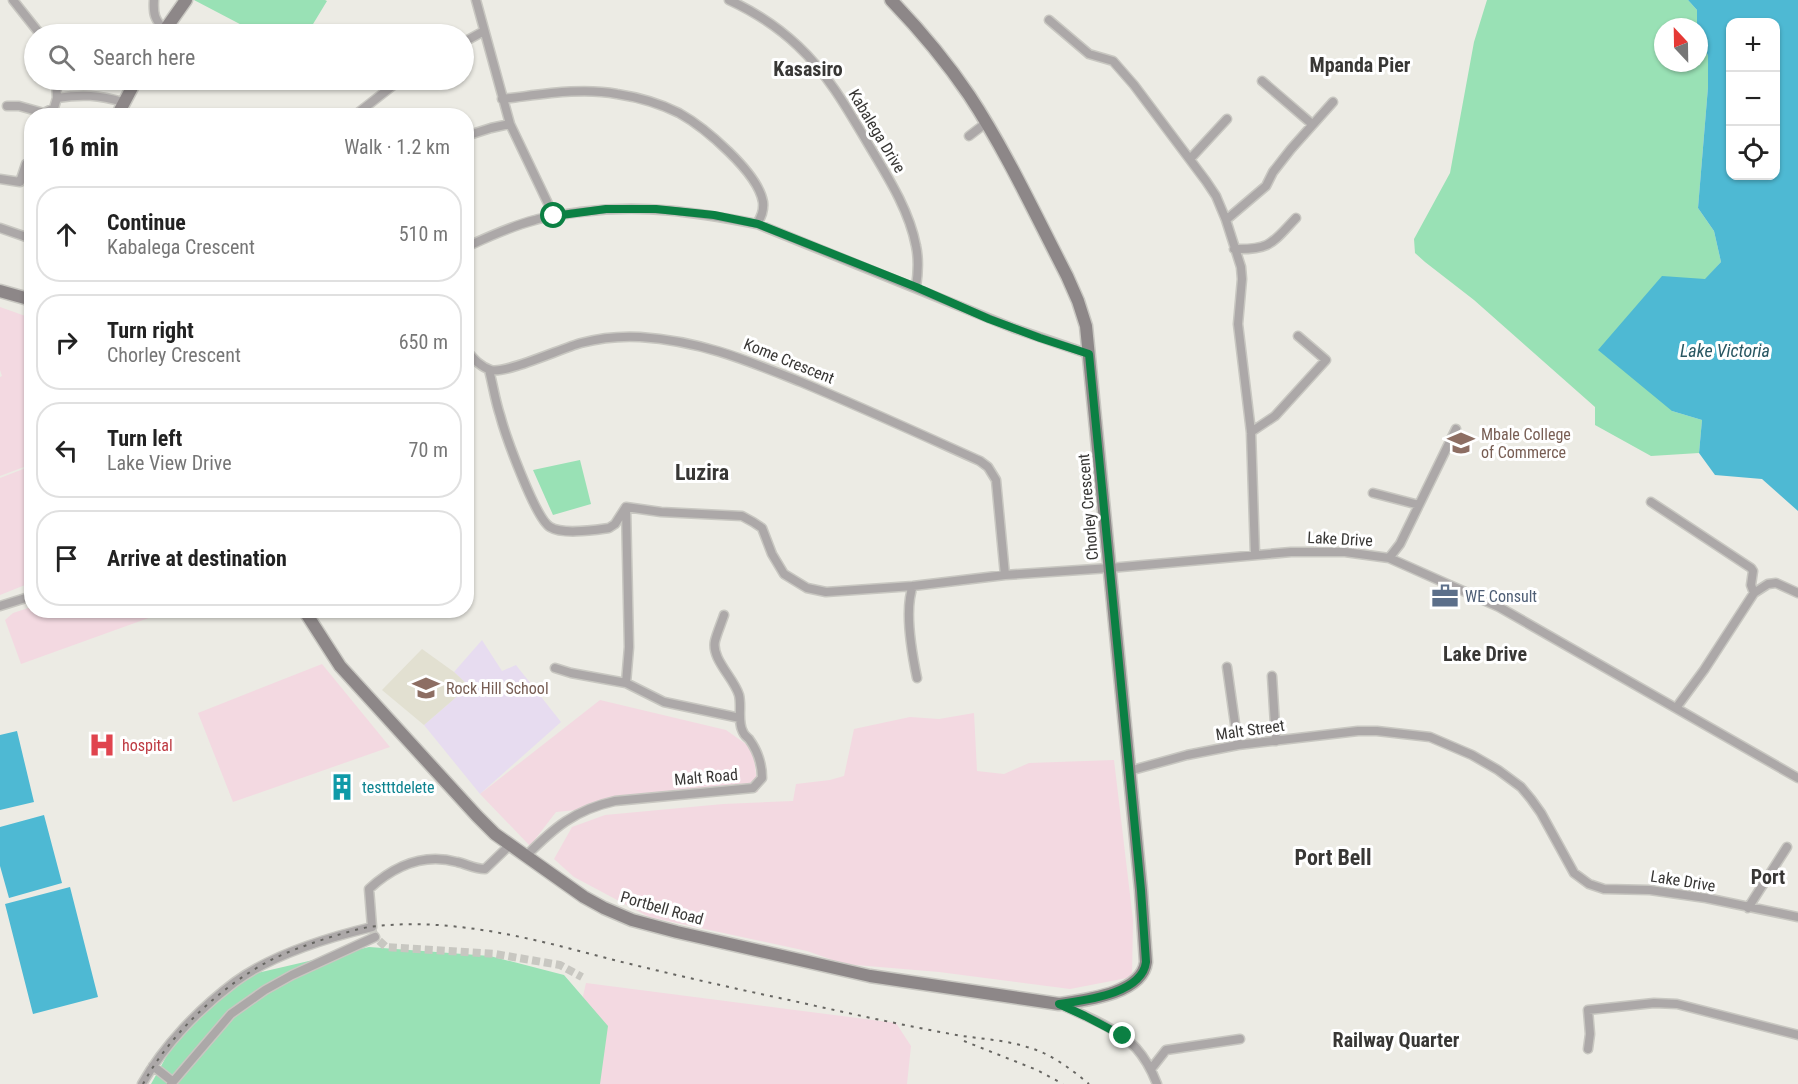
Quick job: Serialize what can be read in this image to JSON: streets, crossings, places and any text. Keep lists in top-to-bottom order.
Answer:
{
  "streets": {
    "main road": ["Chorley Crescent", "Portbell Road"],
    "street": [
      "Kabalega Drive",
      "Kome Crescent",
      "Lake Drive",
      "Malt Street",
      "Malt Road"
    ]
  },
  "crossings": [
    ["Kome Crescent", "Lake Drive"],
    ["Chorley Crescent", "Lake Drive"],
    ["Chorley Crescent", "Malt Street"],
    ["Chorley Crescent", "Portbell Road"],
    ["Lake Drive", "Malt Street"],
    ["Malt Road", "Portbell Road"]
  ],
  "districts": [
    "Mpanda Pier",
    "Kasasiro",
    "Luzira",
    "Lake Drive",
    "Port Bell",
    "Port",
    "Railway Quarter"
  ],
  "water": ["Lake Victoria"],
  "places": {
    "school or university": ["Mbale College of Commerce", "Rock Hill School"],
    "office": ["WE Consult"],
    "hospital": ["hospital"],
    "building": ["testttdelete"]
  },
  "north": "top",
  "page": {
    "map_buttons": ["+", "−"],
    "search": "Search here",
    "heading": ["16 min", "Walk · 1.2 km"],
    "list": [
      ["Continue", "Kabalega Crescent", "510 m"],
      ["Turn right", "Chorley Crescent", "650 m"],
      ["Turn left", "Lake View Drive", "70 m"],
      "Arrive at destination"
    ]
  }
}
